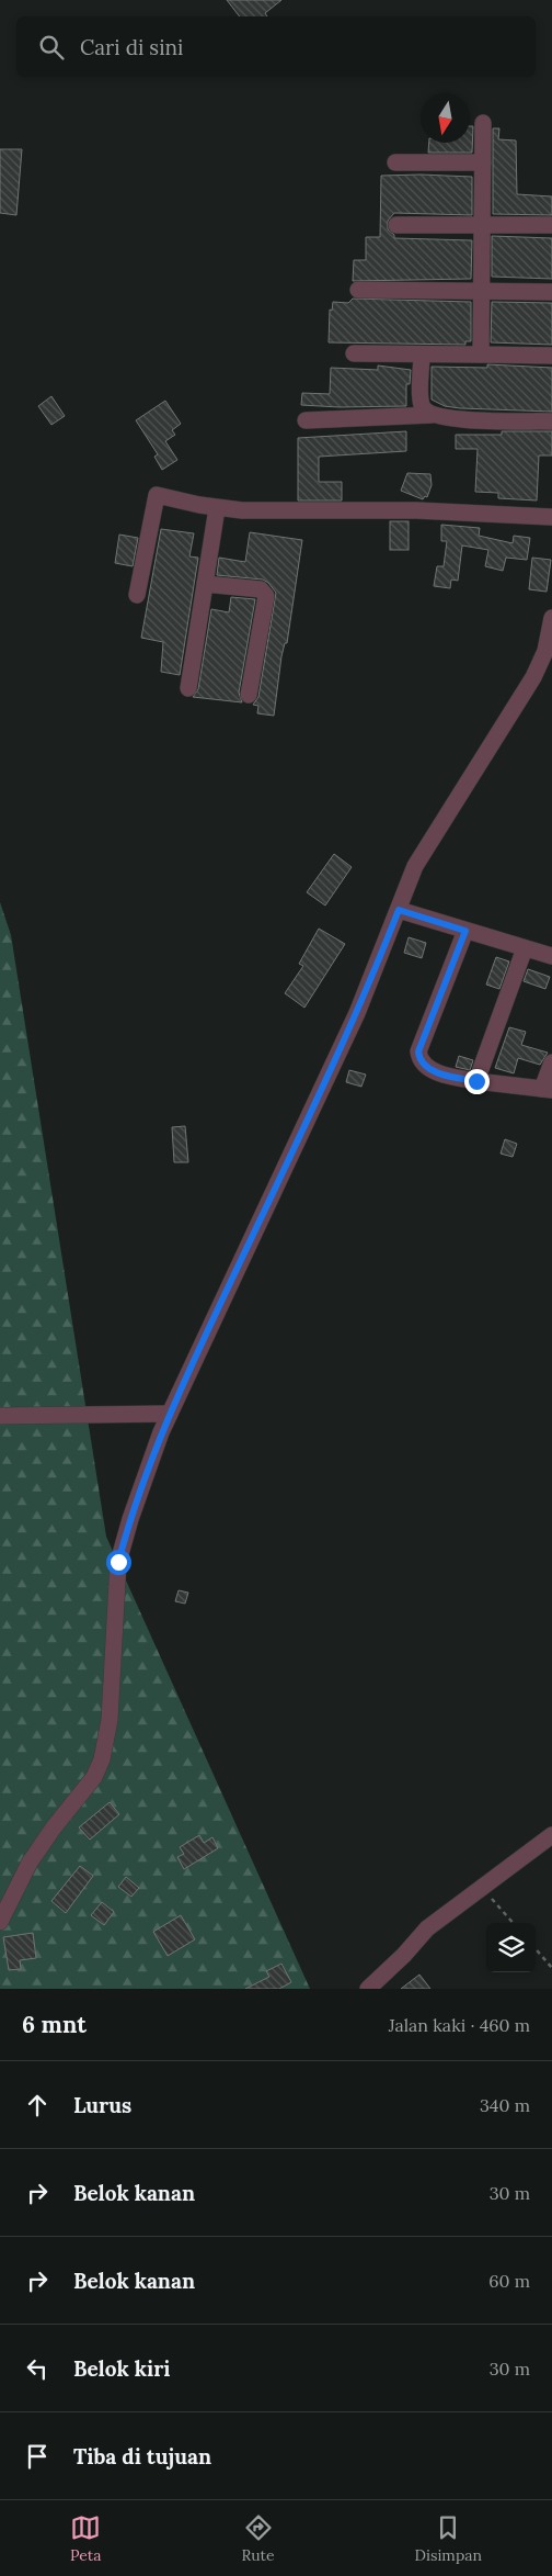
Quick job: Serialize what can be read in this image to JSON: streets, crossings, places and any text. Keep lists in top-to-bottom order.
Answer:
{
  "north": "bottom",
  "page": {
    "search": "Cari di sini",
    "heading": ["6 mnt", "Jalan kaki · 460 m"],
    "list": [
      ["Lurus", "340 m"],
      ["Belok kanan", "30 m"],
      ["Belok kanan", "60 m"],
      ["Belok kiri", "30 m"],
      "Tiba di tujuan"
    ],
    "nav": ["Peta", "Rute", "Disimpan"]
  }
}
